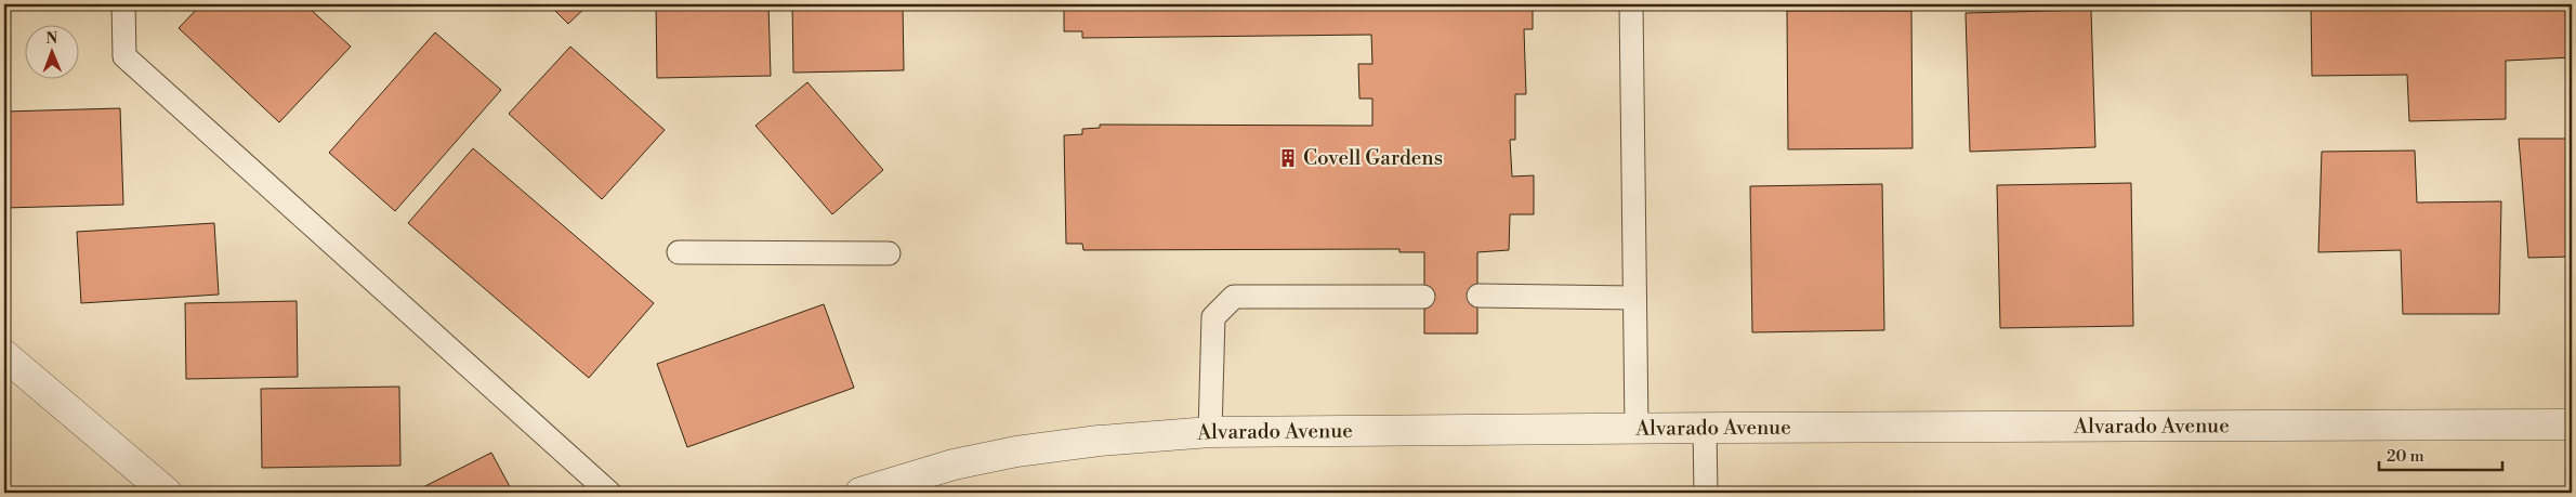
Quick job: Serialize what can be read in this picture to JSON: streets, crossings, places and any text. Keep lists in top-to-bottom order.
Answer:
{
  "streets": {
    "street": ["Alvarado Avenue"]
  },
  "places": {
    "building": ["Covell Gardens"]
  },
  "scale_bar": "20 m",
  "north": "top"
}
